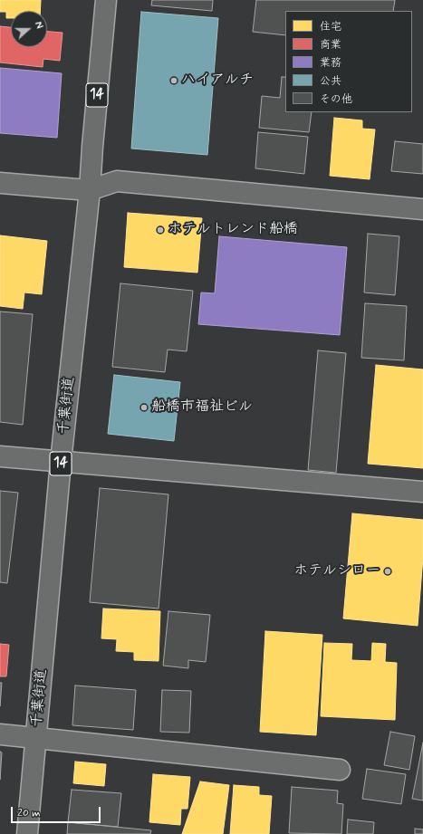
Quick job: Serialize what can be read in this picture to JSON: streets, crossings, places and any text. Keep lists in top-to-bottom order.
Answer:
{
  "streets": {
    "main road": ["14", "千葉街道"]
  },
  "places": [
    "ハイアルチ",
    "ホテルトレンド船橋",
    "船橋市福祉ビル",
    "ホテルシロー"
  ],
  "legend": [
    "住宅",
    "商業",
    "業務",
    "公共",
    "その他"
  ],
  "scale_bar": "20 m",
  "north": "right"
}
